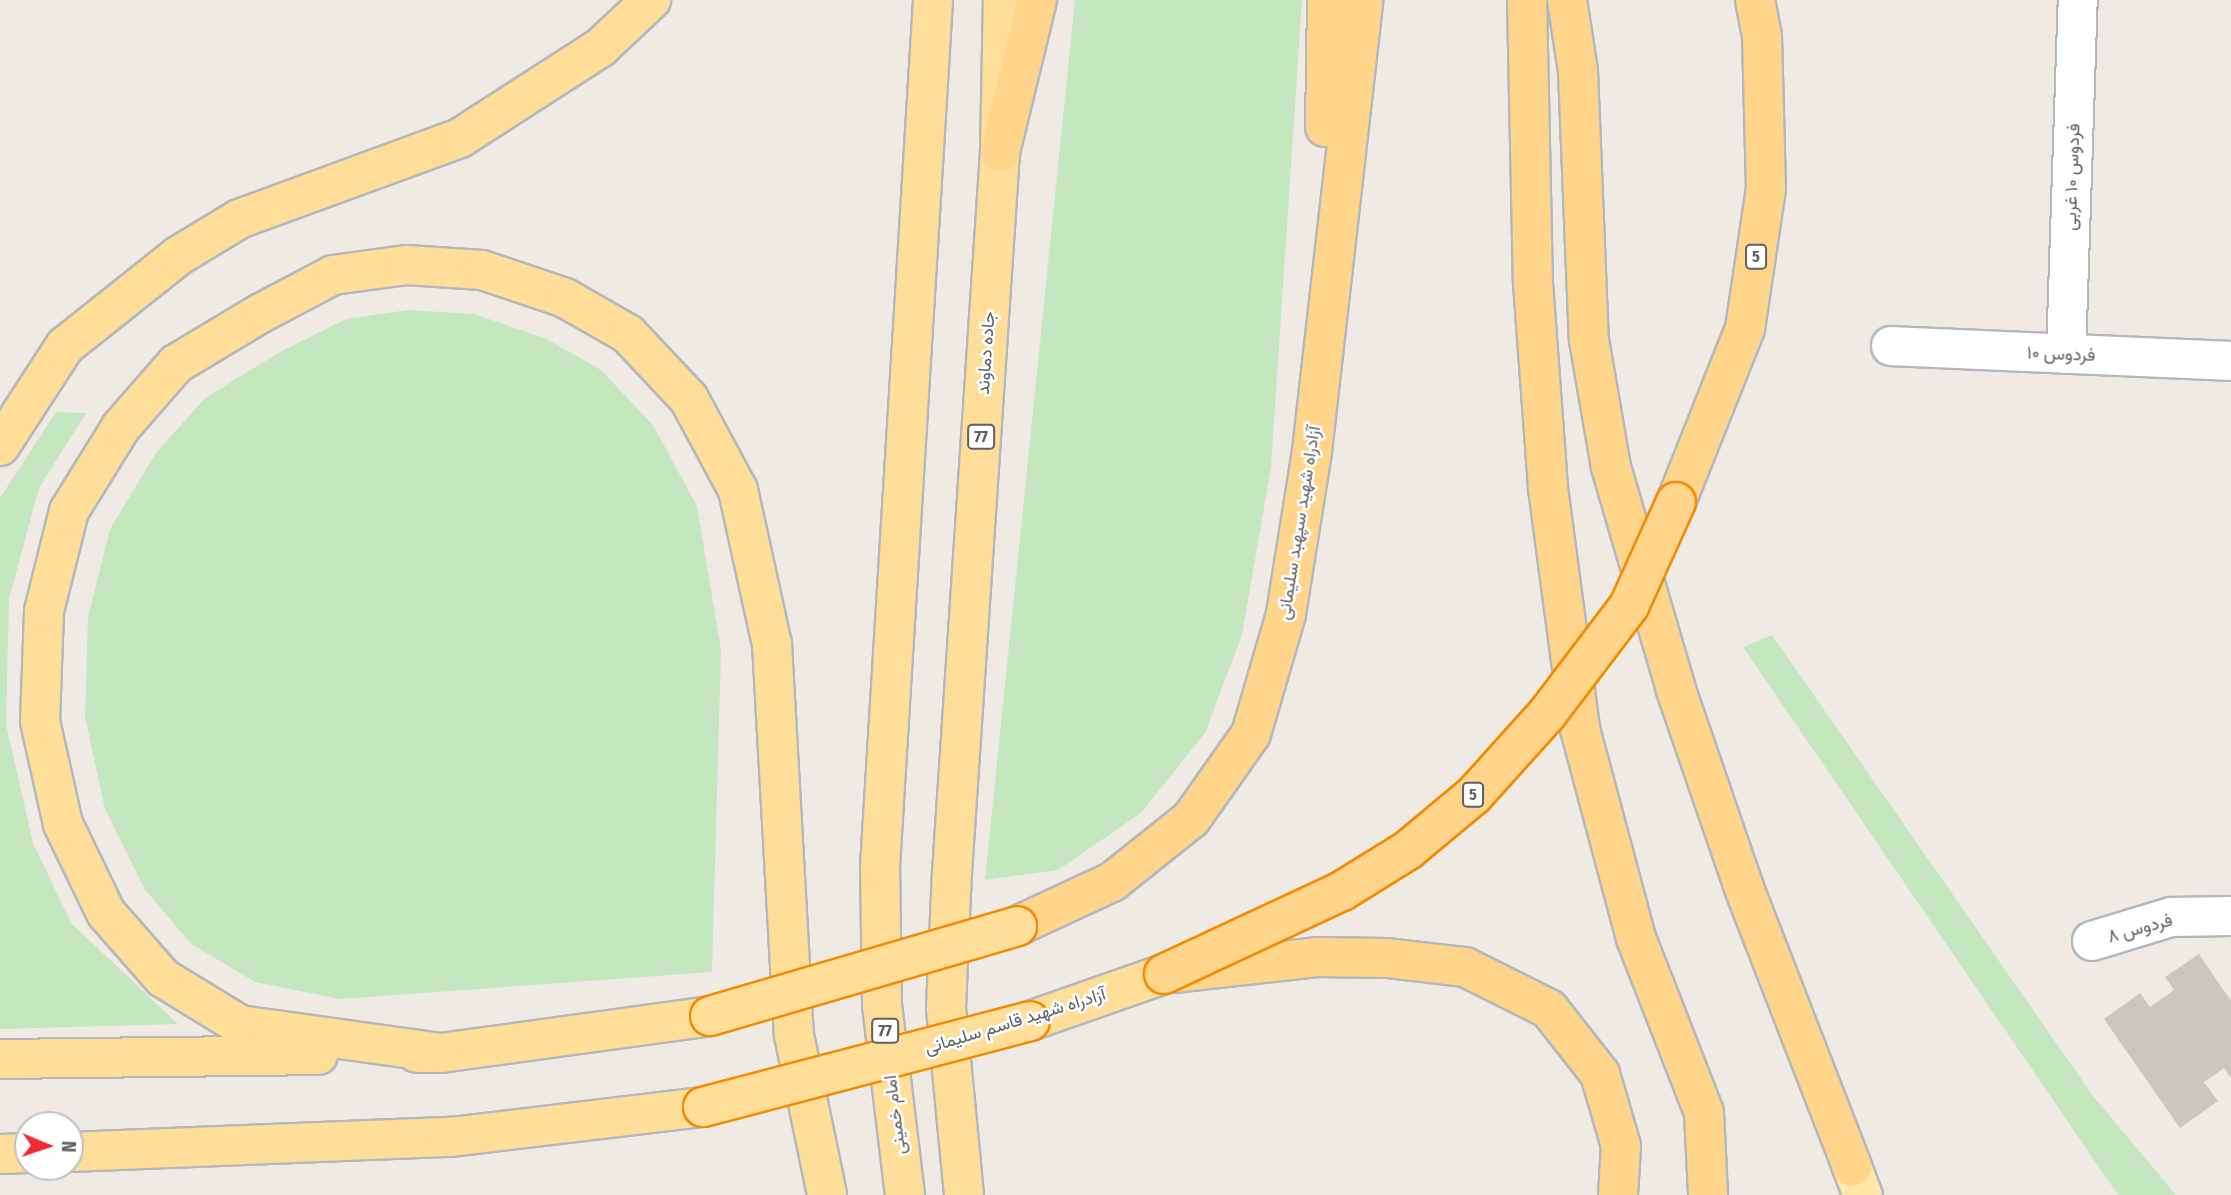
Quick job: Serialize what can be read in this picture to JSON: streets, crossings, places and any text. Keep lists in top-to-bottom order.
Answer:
{
  "streets": {
    "highway": [
      "5",
      "جاده دماوند",
      "77",
      "آزادراه شهید سپهبد سلیمانی",
      "آزادراه شهید قاسم سلیمانی",
      "امام خمینی"
    ],
    "street": ["فردوس ۱۰ غربی", "فردوس ۱۰", "فردوس ۸"]
  },
  "crossings": [
    ["فردوس ۱۰ غربی", "فردوس ۱۰"],
    ["5", "آزادراه شهید قاسم سلیمانی"]
  ],
  "north": "right"
}
